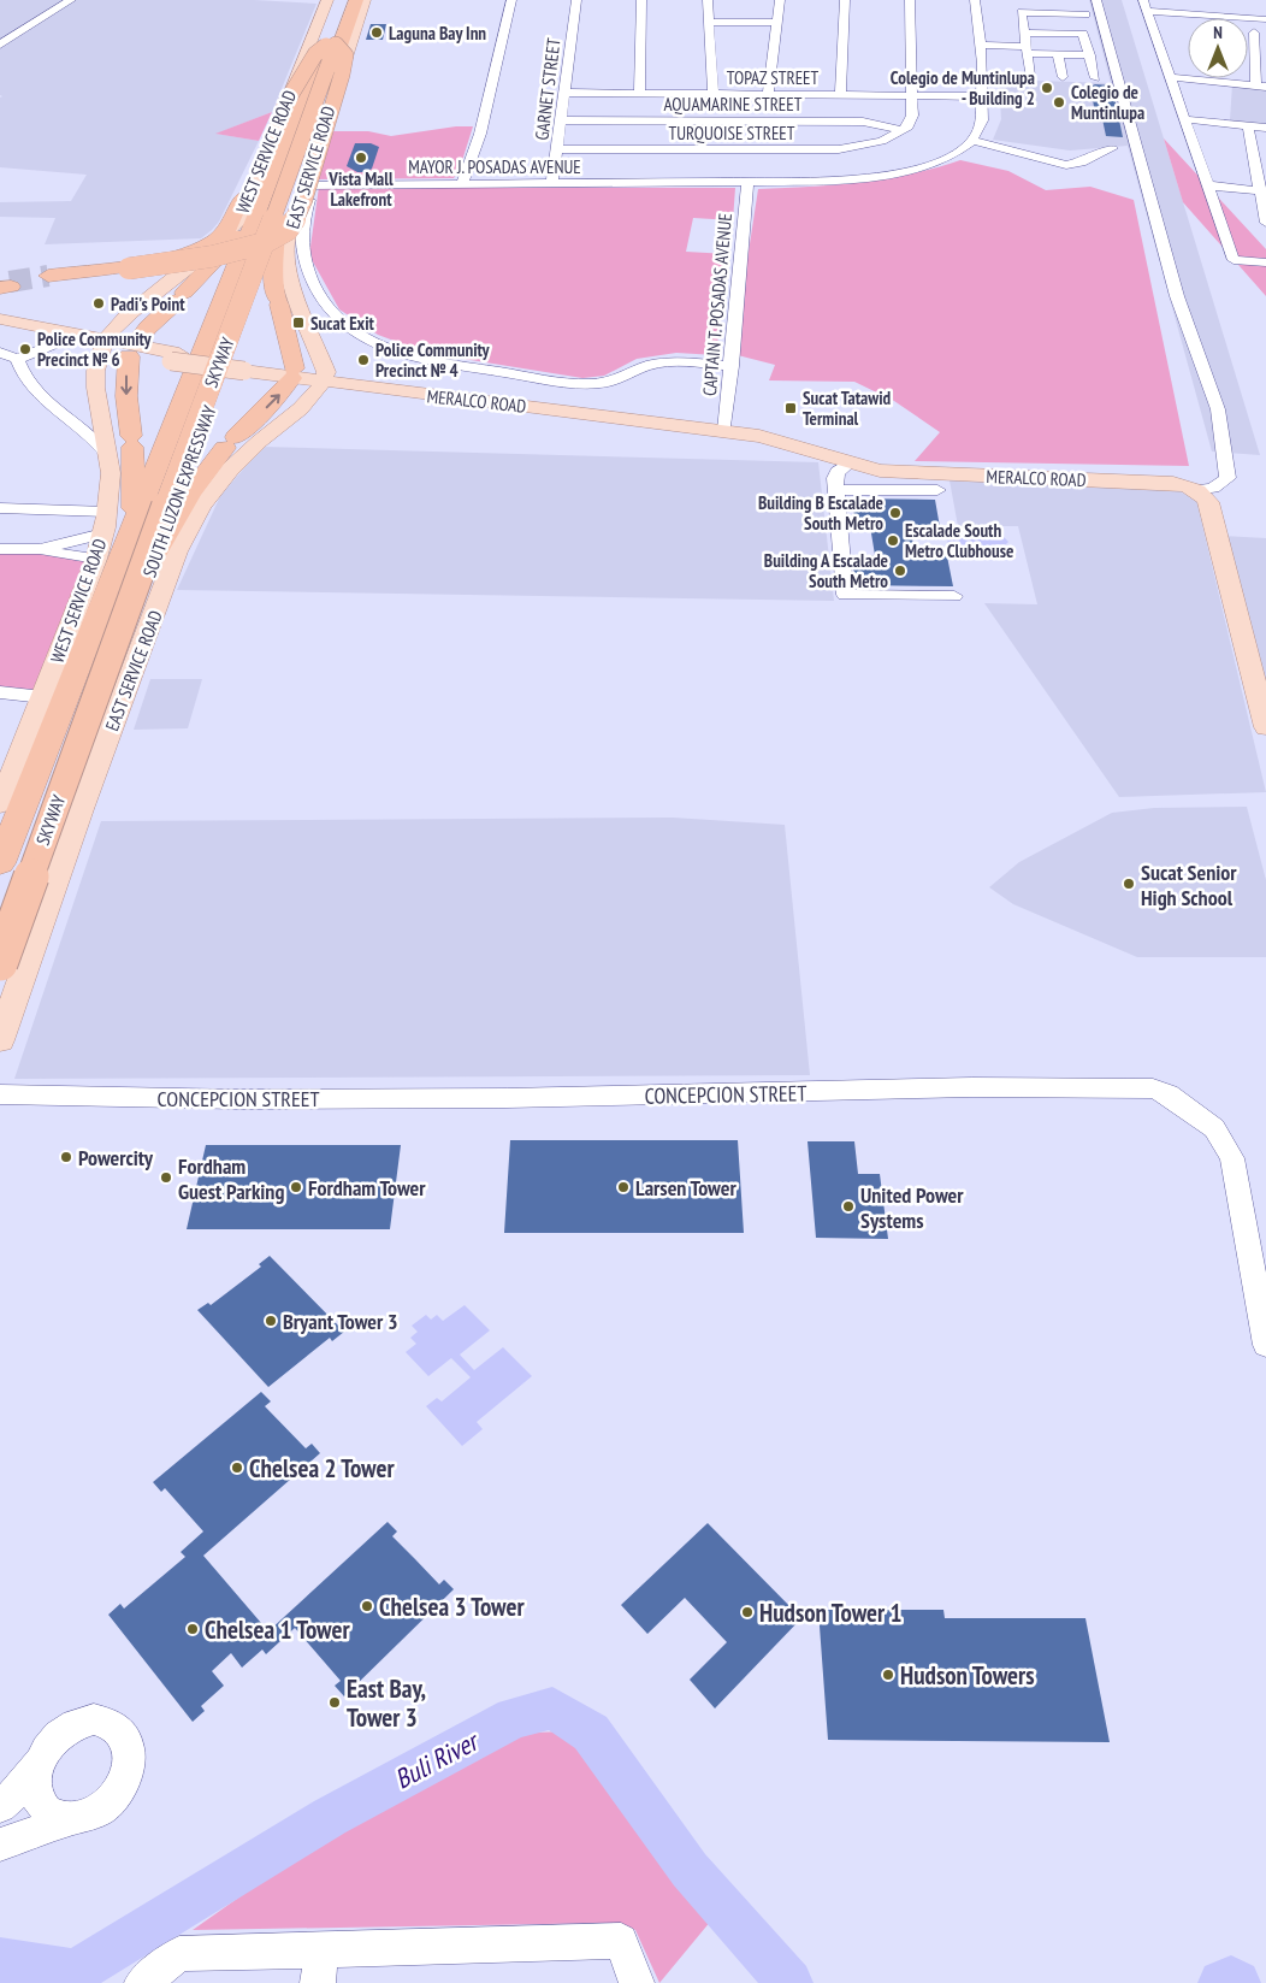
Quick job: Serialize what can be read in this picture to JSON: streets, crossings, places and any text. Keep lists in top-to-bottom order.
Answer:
{
  "streets": {
    "highway": ["SKYWAY", "SOUTH LUZON EXPRESSWAY"],
    "main road": ["WEST SERVICE ROAD", "EAST SERVICE ROAD", "MERALCO ROAD"],
    "street": [
      "TOPAZ STREET",
      "GARNET STREET",
      "AQUAMARINE STREET",
      "TURQUOISE STREET",
      "MAYOR J. POSADAS AVENUE",
      "CAPTAIN T. POSADAS AVENUE",
      "CONCEPCION STREET"
    ]
  },
  "crossings": [
    ["TOPAZ STREET", "GARNET STREET"],
    ["GARNET STREET", "AQUAMARINE STREET"],
    ["GARNET STREET", "TURQUOISE STREET"],
    ["GARNET STREET", "MAYOR J. POSADAS AVENUE"],
    ["AQUAMARINE STREET", "TURQUOISE STREET"],
    ["WEST SERVICE ROAD", "MERALCO ROAD"],
    ["WEST SERVICE ROAD", "SOUTH LUZON EXPRESSWAY"],
    ["MAYOR J. POSADAS AVENUE", "EAST SERVICE ROAD"],
    ["MAYOR J. POSADAS AVENUE", "CAPTAIN T. POSADAS AVENUE"],
    ["EAST SERVICE ROAD", "MERALCO ROAD"],
    ["CAPTAIN T. POSADAS AVENUE", "MERALCO ROAD"],
    ["SKYWAY", "SOUTH LUZON EXPRESSWAY"]
  ],
  "water": ["Buli River"],
  "places": {
    "other": [
      "Laguna Bay Inn",
      "Colegio de Muntinlupa - Building 2",
      "Colegio de Muntinlupa",
      "Vista Mall Lakefront",
      "Padi's Point",
      "Police Community Precinct № 6",
      "Police Community Precinct № 4",
      "Building B Escalade South Metro",
      "Escalade South Metro Clubhouse",
      "Building A Escalade South Metro",
      "Sucat Senior High School",
      "Powercity",
      "Fordham Guest Parking",
      "Fordham Tower",
      "Larsen Tower",
      "United Power Systems",
      "Bryant Tower 3",
      "Chelsea 2 Tower",
      "Chelsea 3 Tower",
      "Hudson Tower 1",
      "Chelsea 1 Tower",
      "Hudson Towers",
      "East Bay, Tower 3"
    ],
    "transit": ["Sucat Exit", "Sucat Tatawid Terminal"]
  },
  "north": "top"
}
